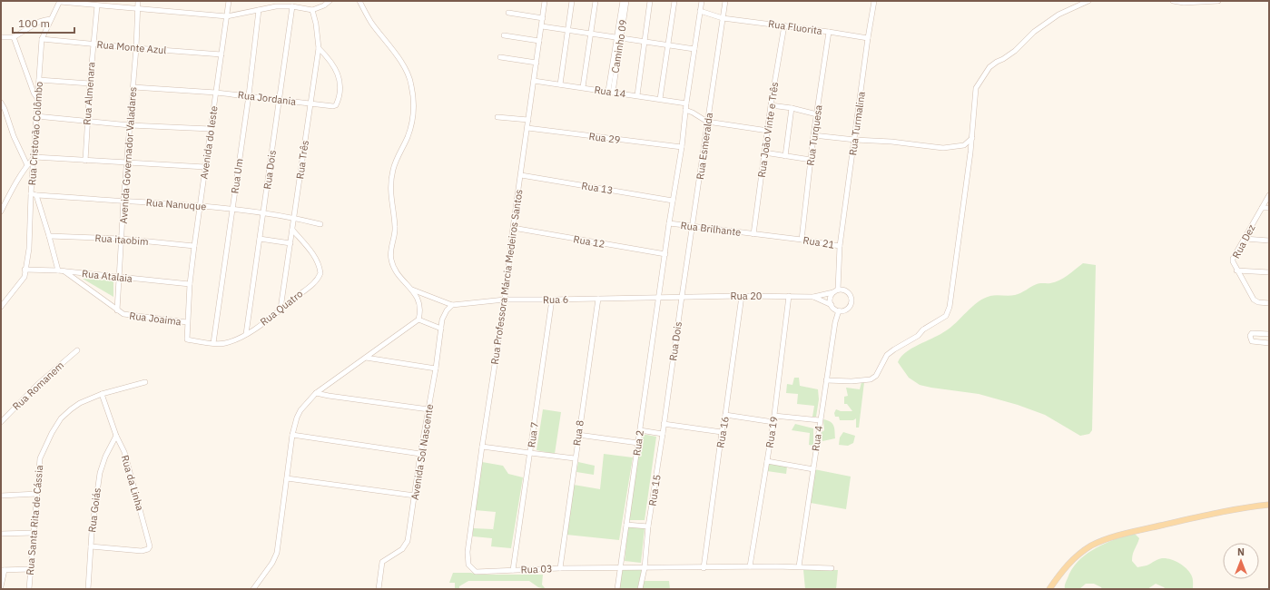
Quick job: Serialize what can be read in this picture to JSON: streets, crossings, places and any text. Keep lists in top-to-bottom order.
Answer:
{
  "streets": {
    "street": [
      "Rua Fluorita",
      "Caminho 09",
      "Rua Monte Azul",
      "Rua 14",
      "Rua Almenara",
      "Rua Jordania",
      "Rua Turmalina",
      "Rua João Vinte e Três",
      "Rua Cristovão Colômbo",
      "Rua Turquesa",
      "Rua 29",
      "Avenida do leste",
      "Rua Esmeralda",
      "Avenida Governador Valadares",
      "Rua Três",
      "Rua Dois",
      "Rua Um",
      "Rua 13",
      "Rua Nanuque",
      "Rua Brilhante",
      "Rua itaobim",
      "Rua 12",
      "Rua Dez",
      "Rua 21",
      "Rua Atalaia",
      "Rua Professora Márcia Medeiros Santos",
      "Rua 20",
      "Rua 6",
      "Rua Quatro",
      "Rua Joaima",
      "Rua Romanem",
      "Rua 16",
      "Rua 19",
      "Rua 8",
      "Rua 7",
      "Rua 4",
      "Rua 2",
      "Avenida Sol Nascente",
      "Rua da Linha",
      "Rua 15",
      "Rua Goiás",
      "Rua Santa Rita de Cássia",
      "Rua 03"
    ]
  },
  "crossings": [
    ["Rua Fluorita", "Rua Turmalina"],
    ["Rua Fluorita", "Rua João Vinte e Três"],
    ["Rua Fluorita", "Rua Turquesa"],
    ["Rua Fluorita", "Rua Esmeralda"],
    ["Rua Fluorita", "Rua 2"],
    ["Caminho 09", "Rua 14"],
    ["Rua Monte Azul", "Rua Almenara"],
    ["Rua Monte Azul", "Rua Cristovão Colômbo"],
    ["Rua Monte Azul", "Avenida do leste"],
    ["Rua Monte Azul", "Avenida Governador Valadares"],
    ["Rua 14", "Rua Professora Márcia Medeiros Santos"],
    ["Rua 14", "Rua 2"],
    ["Rua Jordania", "Avenida do leste"],
    ["Rua Jordania", "Avenida Governador Valadares"],
    ["Rua Jordania", "Rua Três"],
    ["Rua Jordania", "Rua Dois"],
    ["Rua Jordania", "Rua Um"],
    ["Rua Turmalina", "Rua 21"],
    ["Rua João Vinte e Três", "Rua Brilhante"],
    ["Rua João Vinte e Três", "Rua 21"],
    ["Rua Cristovão Colômbo", "Rua Nanuque"],
    ["Rua Cristovão Colômbo", "Rua Atalaia"],
    ["Rua Turquesa", "Rua 21"],
    ["Rua 29", "Rua Professora Márcia Medeiros Santos"],
    ["Rua 29", "Rua 2"],
    ["Avenida do leste", "Rua Nanuque"],
    ["Avenida do leste", "Rua itaobim"],
    ["Avenida do leste", "Rua Atalaia"],
    ["Avenida do leste", "Rua Quatro"],
    ["Avenida do leste", "Rua Joaima"],
    ["Rua Esmeralda", "Rua Dois"],
    ["Rua Esmeralda", "Rua Brilhante"],
    ["Avenida Governador Valadares", "Rua Nanuque"],
    ["Avenida Governador Valadares", "Rua itaobim"],
    ["Avenida Governador Valadares", "Rua Atalaia"],
    ["Avenida Governador Valadares", "Rua Joaima"],
    ["Rua Três", "Rua Nanuque"],
    ["Rua Três", "Rua Quatro"],
    ["Rua Dois", "Rua Nanuque"],
    ["Rua Dois", "Rua 20"],
    ["Rua Dois", "Rua Quatro"],
    ["Rua Dois", "Rua 15"],
    ["Rua Um", "Rua Nanuque"],
    ["Rua Um", "Rua Quatro"],
    ["Rua 13", "Rua Professora Márcia Medeiros Santos"],
    ["Rua 13", "Rua 2"],
    ["Rua Brilhante", "Rua 21"],
    ["Rua Brilhante", "Rua 2"],
    ["Rua 12", "Rua Professora Márcia Medeiros Santos"],
    ["Rua 12", "Rua 2"],
    ["Rua 21", "Rua 20"],
    ["Rua 21", "Rua 4"],
    ["Rua Atalaia", "Rua Joaima"],
    ["Rua Professora Márcia Medeiros Santos", "Rua 6"],
    ["Rua Professora Márcia Medeiros Santos", "Rua 03"],
    ["Rua 20", "Rua 6"],
    ["Rua 20", "Rua 16"],
    ["Rua 20", "Rua 19"],
    ["Rua 20", "Rua 4"],
    ["Rua 20", "Rua 2"],
    ["Rua 6", "Rua 8"],
    ["Rua 6", "Rua 7"],
    ["Rua 6", "Rua 2"],
    ["Rua 6", "Avenida Sol Nascente"],
    ["Rua 8", "Rua 03"],
    ["Rua 7", "Rua 03"],
    ["Rua 2", "Rua 03"],
    ["Rua da Linha", "Rua Goiás"],
    ["Rua da Linha", "Rua Santa Rita de Cássia"]
  ],
  "scale_bar": "100 m",
  "north": "top"
}
